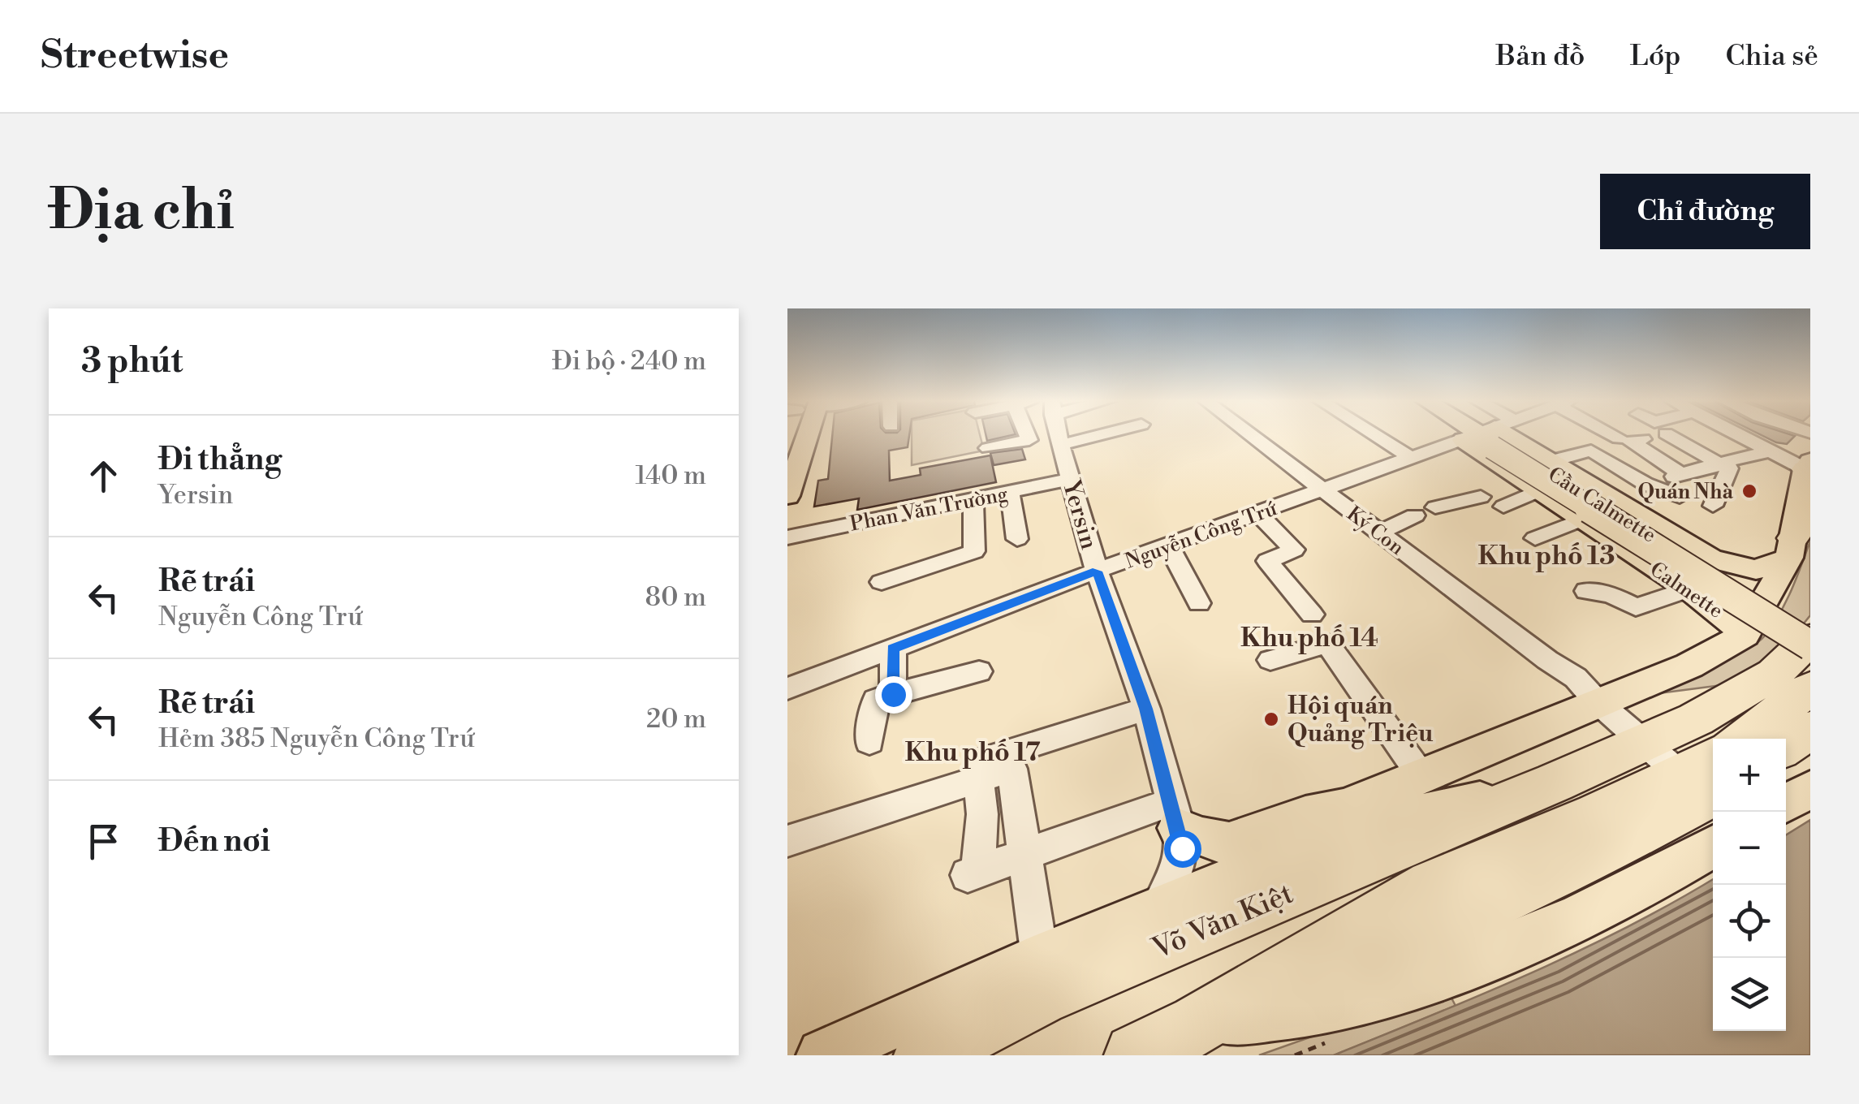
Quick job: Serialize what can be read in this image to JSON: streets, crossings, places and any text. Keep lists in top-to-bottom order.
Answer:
{
  "streets": {
    "highway": ["Võ Văn Kiệt"],
    "main road": ["Cầu Calmette", "Calmette"],
    "street": [
      "Phan Văn Trường",
      "Yersin",
      "Ký Con",
      "Nguyễn Công Trứ"
    ]
  },
  "crossings": [
    ["Cầu Calmette", "Nguyễn Công Trứ"],
    ["Cầu Calmette", "Calmette"],
    ["Phan Văn Trường", "Yersin"],
    ["Yersin", "Nguyễn Công Trứ"],
    ["Yersin", "Võ Văn Kiệt"],
    ["Ký Con", "Nguyễn Công Trứ"],
    ["Ký Con", "Võ Văn Kiệt"],
    ["Nguyễn Công Trứ", "Calmette"],
    ["Calmette", "Võ Văn Kiệt"]
  ],
  "districts": ["Khu phố 13", "Khu phố 14", "Khu phố 17"],
  "places": ["Quán Nhà", "Hội quán Quảng Triệu"],
  "page": {
    "header": "Streetwise",
    "nav": ["Bản đồ", "Lớp", "Chia sẻ"],
    "buttons": "Chỉ đường",
    "title": "Địa chỉ",
    "heading": ["3 phút", "Đi bộ · 240 m"],
    "list": [
      ["Đi thẳng", "Yersin", "140 m"],
      ["Rẽ trái", "Nguyễn Công Trứ", "80 m"],
      ["Rẽ trái", "Hẻm 385 Nguyễn Công Trứ", "20 m"],
      "Đến nơi"
    ],
    "map_buttons": ["+", "−"]
  }
}
